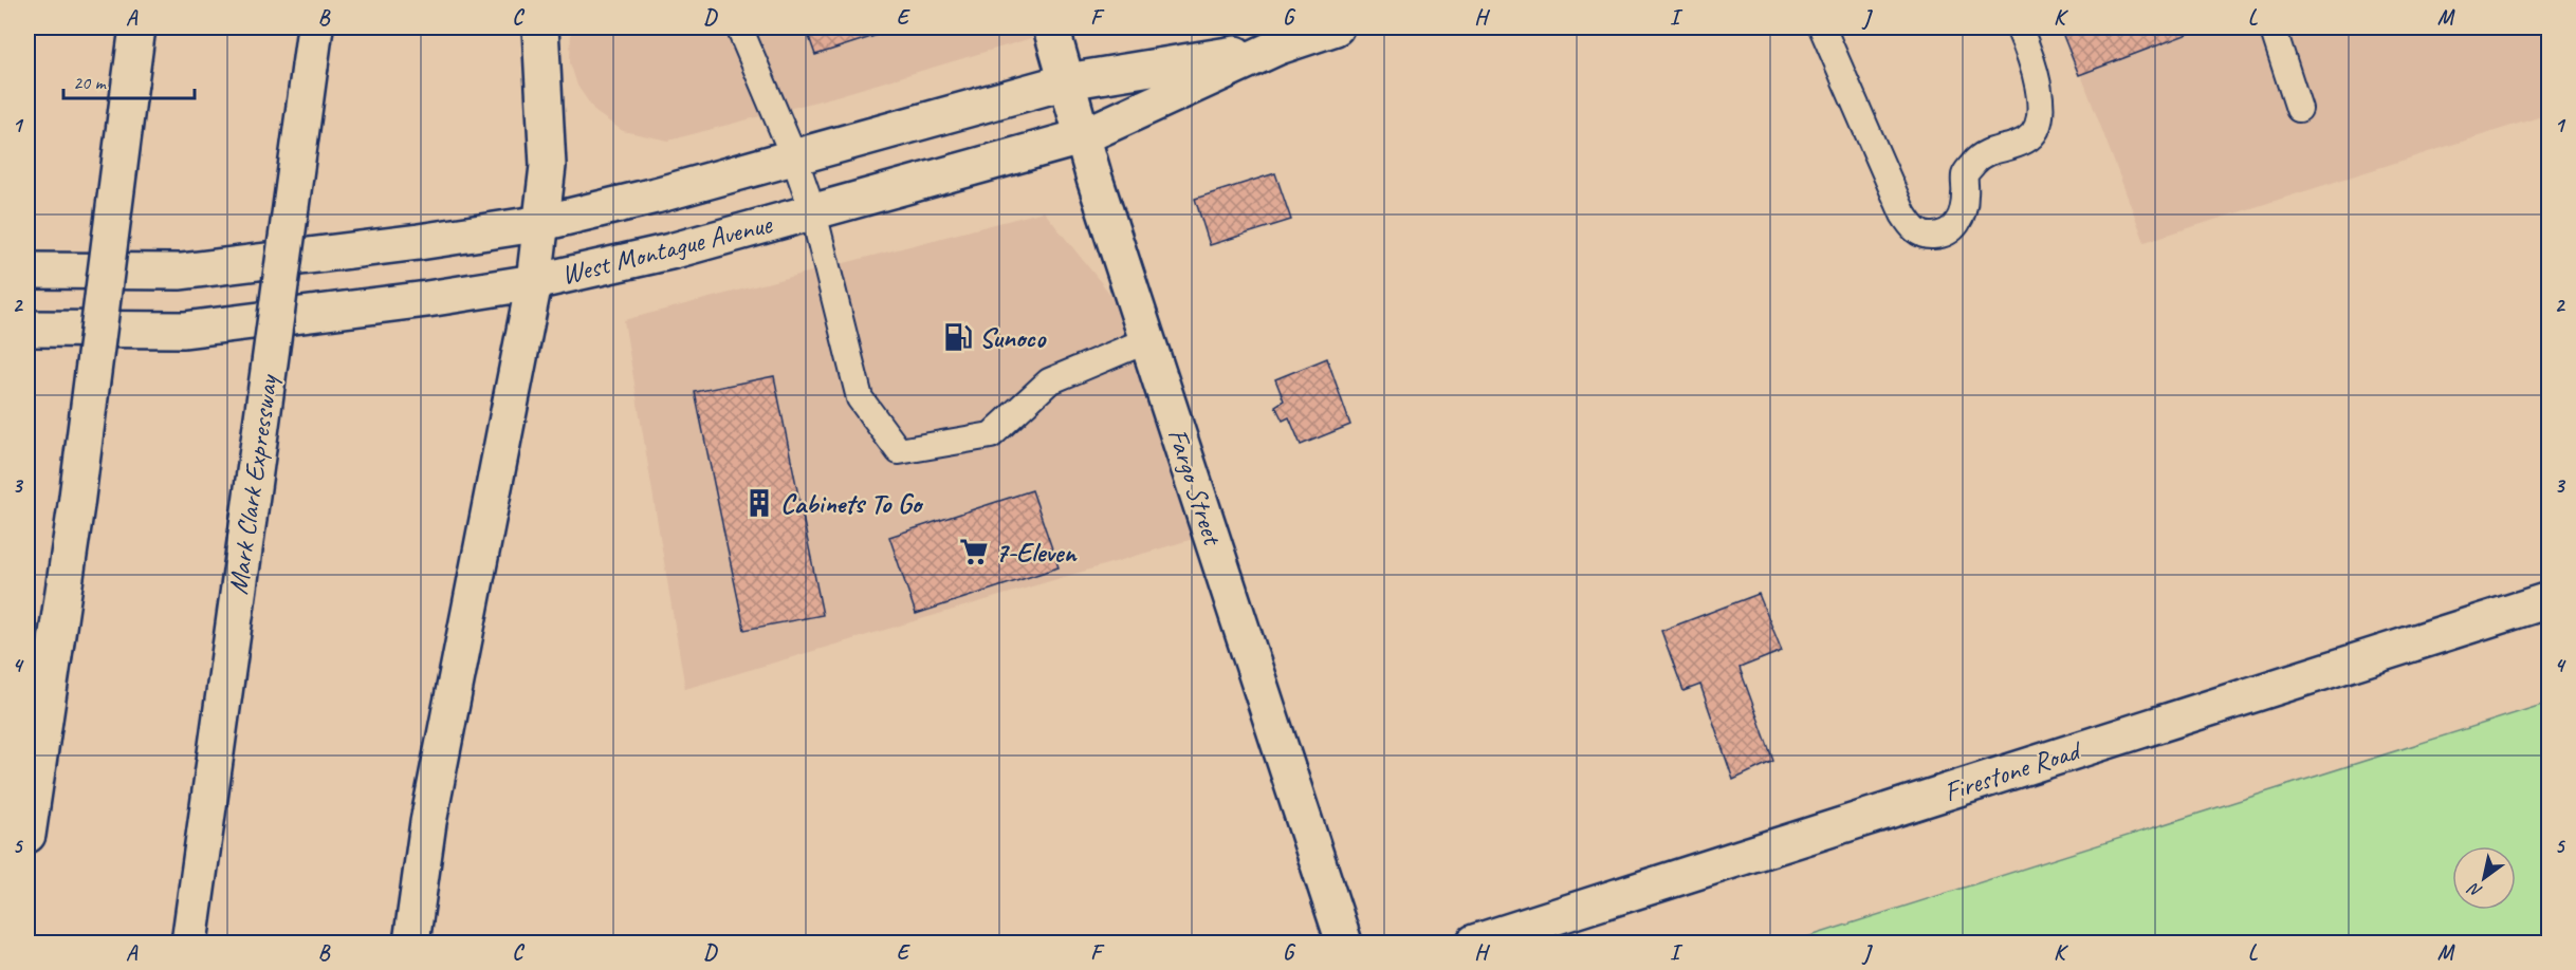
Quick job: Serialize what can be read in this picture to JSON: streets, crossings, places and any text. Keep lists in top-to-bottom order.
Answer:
{
  "streets": {
    "main road": [
      "West Montague Avenue",
      "Mark Clark Expressway",
      "Fargo Street",
      "Firestone Road"
    ]
  },
  "crossings": [
    ["West Montague Avenue", "Fargo Street"]
  ],
  "places": {
    "fuel station": ["Sunoco"],
    "building": ["Cabinets To Go"],
    "supermarket": ["7-Eleven"]
  },
  "scale_bar": "20 m",
  "north": "bottom left",
  "grid": {
    "columns": [
      "A",
      "B",
      "C",
      "D",
      "E",
      "F",
      "G",
      "H",
      "I",
      "J",
      "K",
      "L",
      "M"
    ],
    "rows": [
      "1",
      "2",
      "3",
      "4",
      "5"
    ]
  }
}
